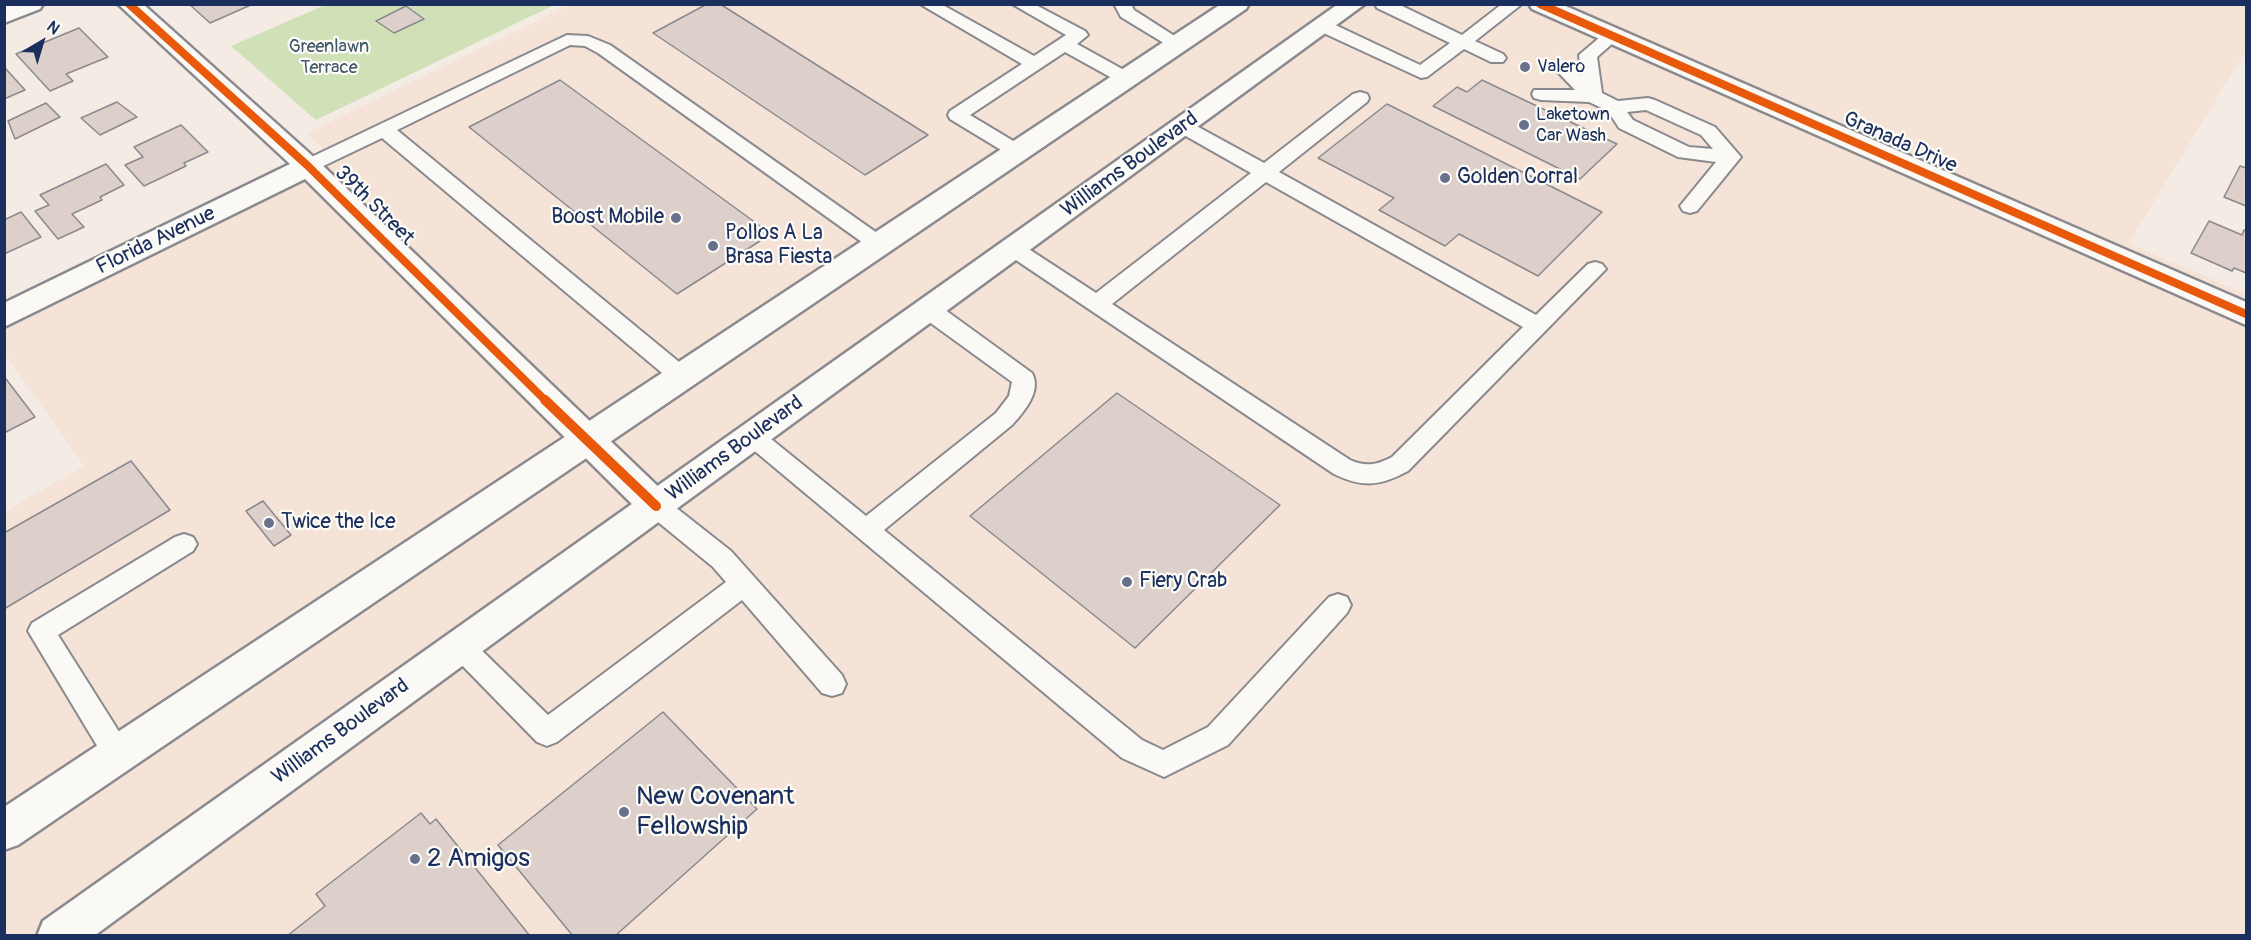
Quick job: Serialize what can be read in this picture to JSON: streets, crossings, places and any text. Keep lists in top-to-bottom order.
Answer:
{
  "streets": {
    "main road": [
      "Granada Drive",
      "Williams Boulevard",
      "39th Street",
      "Florida Avenue"
    ]
  },
  "crossings": [
    ["Williams Boulevard", "39th Street"],
    ["39th Street", "Florida Avenue"]
  ],
  "parks": ["Greenlawn Terrace"],
  "places": [
    "Valero",
    "Laketown Car Wash",
    "Golden Corral",
    "Boost Mobile",
    "Pollos A La Brasa Fiesta",
    "Twice the Ice",
    "Fiery Crab",
    "New Covenant Fellowship",
    "2 Amigos"
  ],
  "north": "top right"
}
